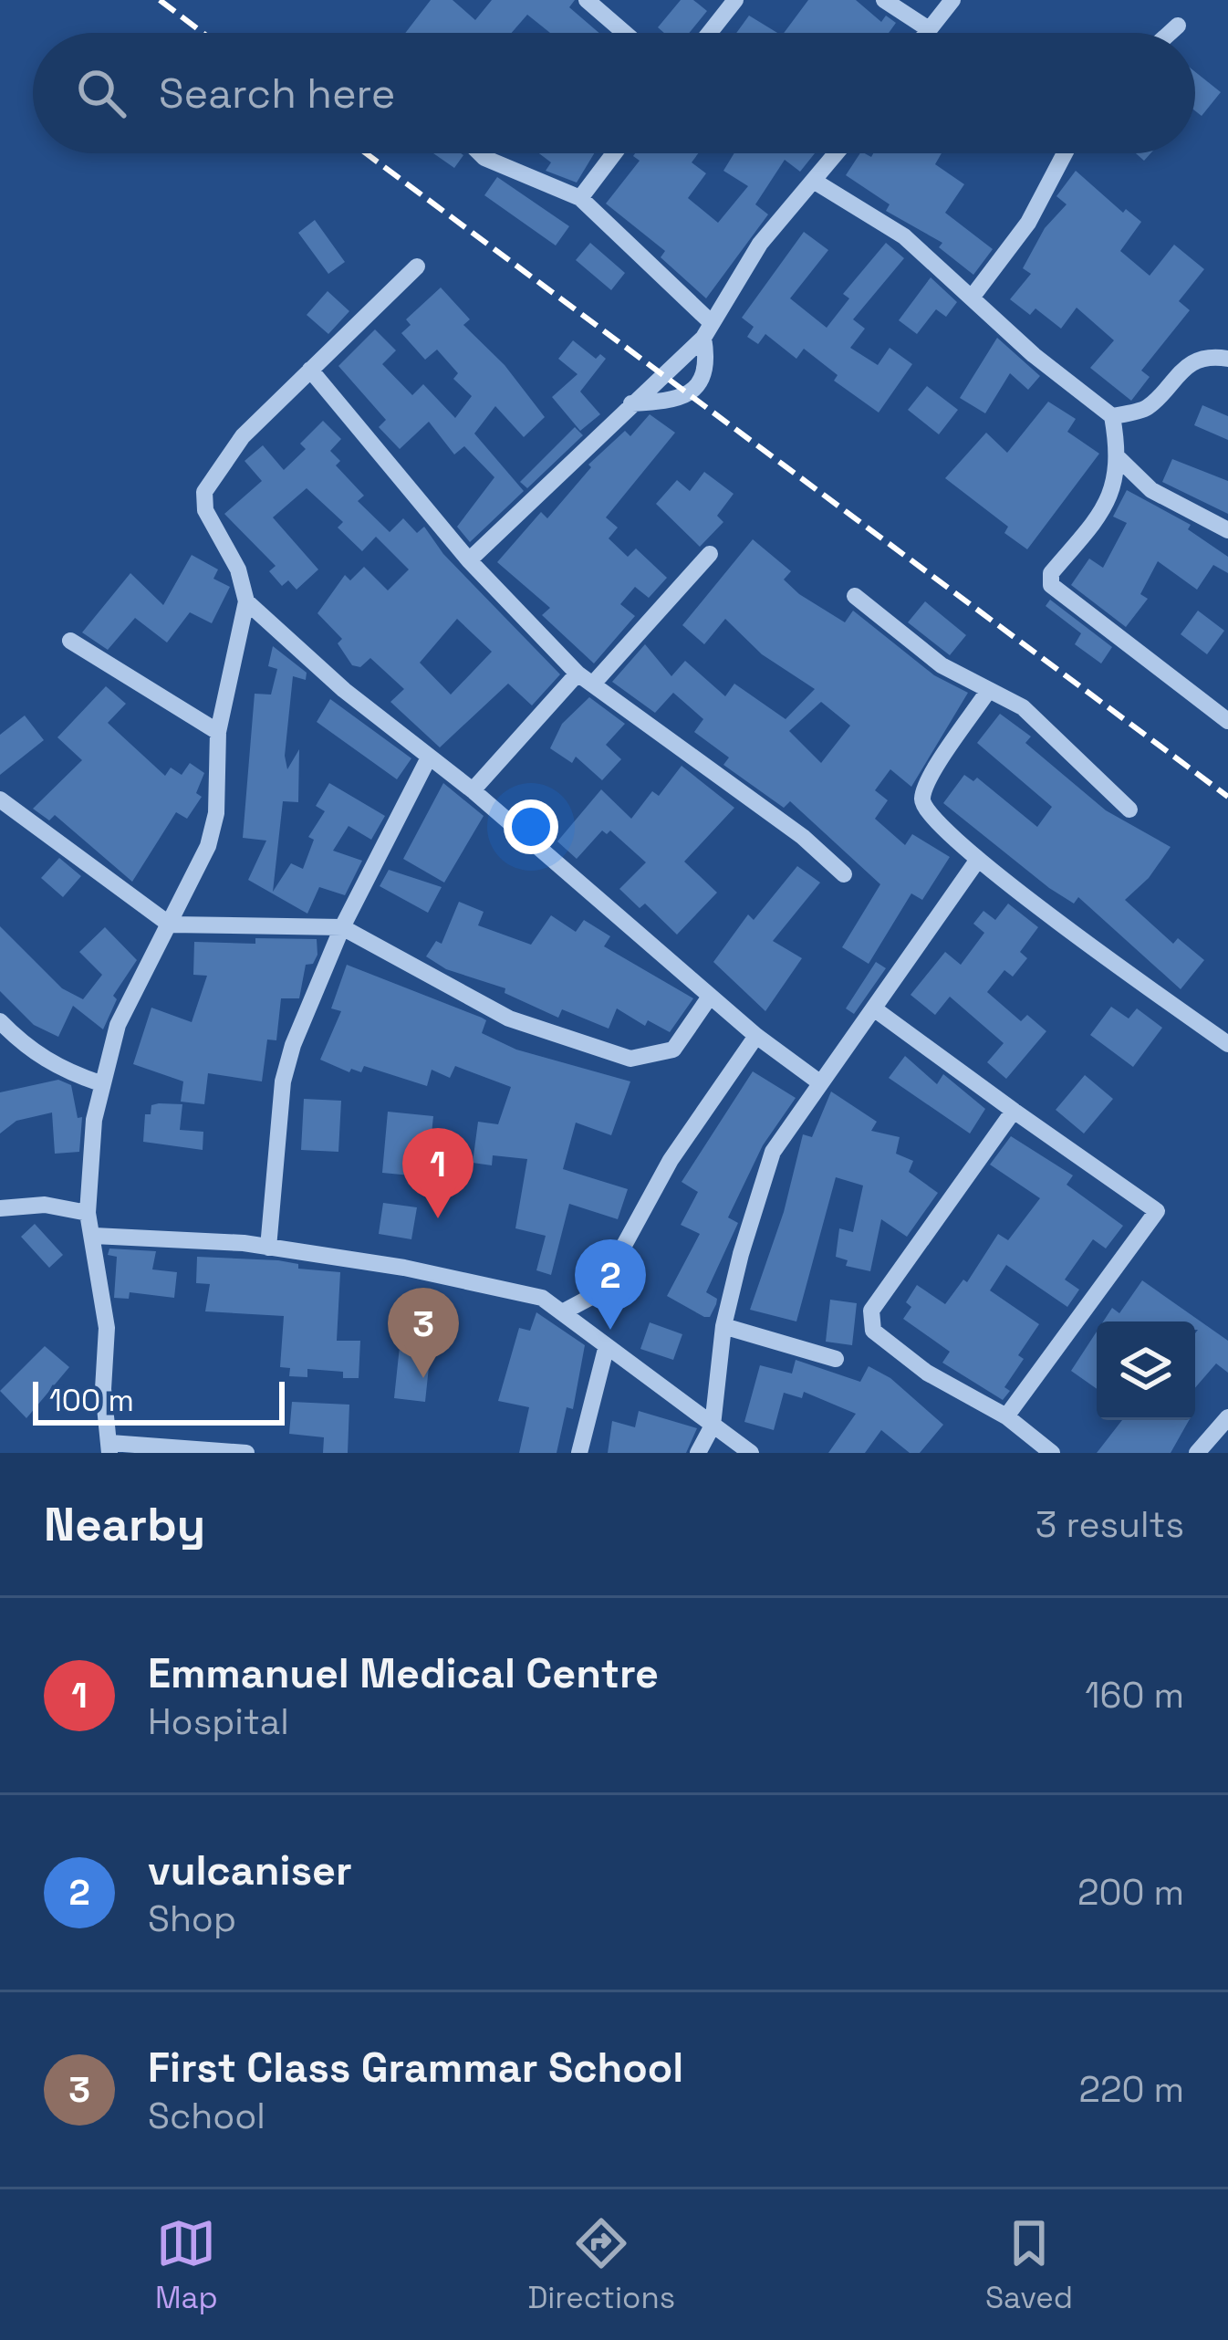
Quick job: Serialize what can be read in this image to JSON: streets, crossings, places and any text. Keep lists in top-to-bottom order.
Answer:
{
  "scale_bar": "100 m",
  "page": {
    "search": "Search here",
    "pins": ["1", "2", "3"],
    "scale": "100 m",
    "heading": ["Nearby", "3 results"],
    "list": [
      {
        "mark": "1",
        "name": "Emmanuel Medical Centre",
        "note": "Hospital",
        "value": "160 m"
      },
      {
        "mark": "2",
        "name": "vulcaniser",
        "note": "Shop",
        "value": "200 m"
      },
      {
        "mark": "3",
        "name": "First Class Grammar School",
        "note": "School",
        "value": "220 m"
      }
    ],
    "nav": ["Map", "Directions", "Saved"]
  }
}
